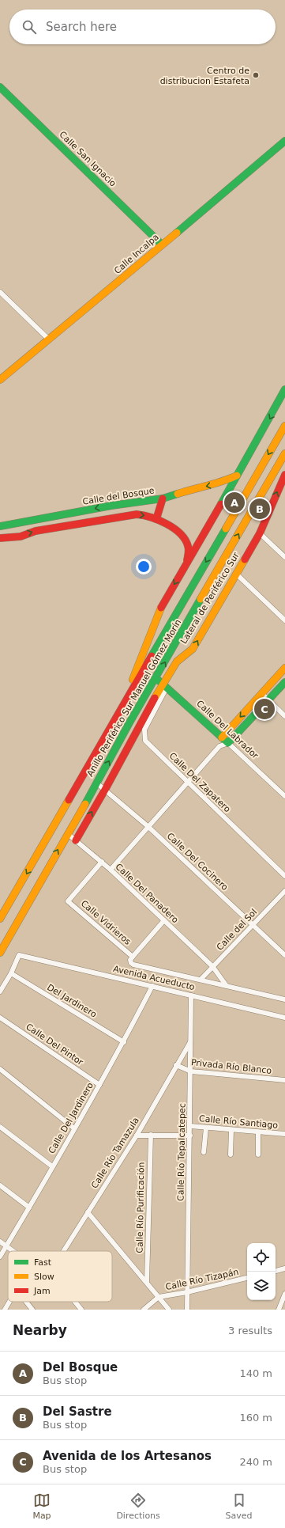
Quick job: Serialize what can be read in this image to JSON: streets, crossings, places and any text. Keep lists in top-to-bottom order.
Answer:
{
  "streets": {
    "main road": [
      "Calle San Ignacio",
      "Calle Incalpa",
      "Calle del Bosque",
      "Lateral de Periférico Sur",
      "Anillo Periférico Sur Manuel Gómez Morín",
      "Calle Del Labrador"
    ],
    "street": [
      "Calle Del Zapatero",
      "Calle Del Cocinero",
      "Calle Del Panadero",
      "Calle Vidrieros",
      "Calle del Sol",
      "Avenida Acueducto",
      "Del Jardinero",
      "Calle Del Pintor",
      "Privada Río Blanco",
      "Calle Del Jardinero",
      "Calle Río Santiago",
      "Calle Río Tepalcatepec",
      "Calle Río Tamazula",
      "Calle Río Purificación",
      "Calle Río Tizapán"
    ]
  },
  "crossings": [
    ["Calle San Ignacio", "Calle Incalpa"],
    ["Lateral de Periférico Sur", "Calle Del Labrador"],
    ["Lateral de Periférico Sur", "Calle Del Zapatero"],
    ["Lateral de Periférico Sur", "Calle Del Cocinero"],
    ["Lateral de Periférico Sur", "Calle Del Panadero"],
    ["Anillo Periférico Sur Manuel Gómez Morín", "Calle Del Labrador"],
    ["Anillo Periférico Sur Manuel Gómez Morín", "Calle Del Cocinero"],
    ["Anillo Periférico Sur Manuel Gómez Morín", "Calle Del Panadero"],
    ["Calle Del Labrador", "Calle Del Zapatero"],
    ["Calle Del Cocinero", "Calle del Sol"],
    ["Calle Del Panadero", "Calle Vidrieros"],
    ["Calle Del Panadero", "Calle del Sol"],
    ["Calle Del Panadero", "Avenida Acueducto"],
    ["Calle Vidrieros", "Avenida Acueducto"],
    ["Calle del Sol", "Avenida Acueducto"],
    ["Avenida Acueducto", "Del Jardinero"],
    ["Avenida Acueducto", "Calle Del Jardinero"],
    ["Avenida Acueducto", "Calle Río Tepalcatepec"],
    ["Del Jardinero", "Calle Del Jardinero"],
    ["Calle Del Pintor", "Calle Del Jardinero"],
    ["Privada Río Blanco", "Calle Río Tepalcatepec"],
    ["Privada Río Blanco", "Calle Río Tamazula"],
    ["Calle Río Santiago", "Calle Río Tepalcatepec"],
    ["Calle Río Tepalcatepec", "Calle Río Tamazula"],
    ["Calle Río Tepalcatepec", "Calle Río Tizapán"]
  ],
  "places": ["Centro de distribucion Estafeta"],
  "legend": ["Fast", "Slow", "Jam"],
  "page": {
    "search": "Search here",
    "pins": ["A", "B", "C"],
    "heading": ["Nearby", "3 results"],
    "list": [
      {
        "mark": "A",
        "name": "Del Bosque",
        "note": "Bus stop",
        "value": "140 m"
      },
      {
        "mark": "B",
        "name": "Del Sastre",
        "note": "Bus stop",
        "value": "160 m"
      },
      {
        "mark": "C",
        "name": "Avenida de los Artesanos",
        "note": "Bus stop",
        "value": "240 m"
      }
    ],
    "nav": ["Map", "Directions", "Saved"]
  }
}
